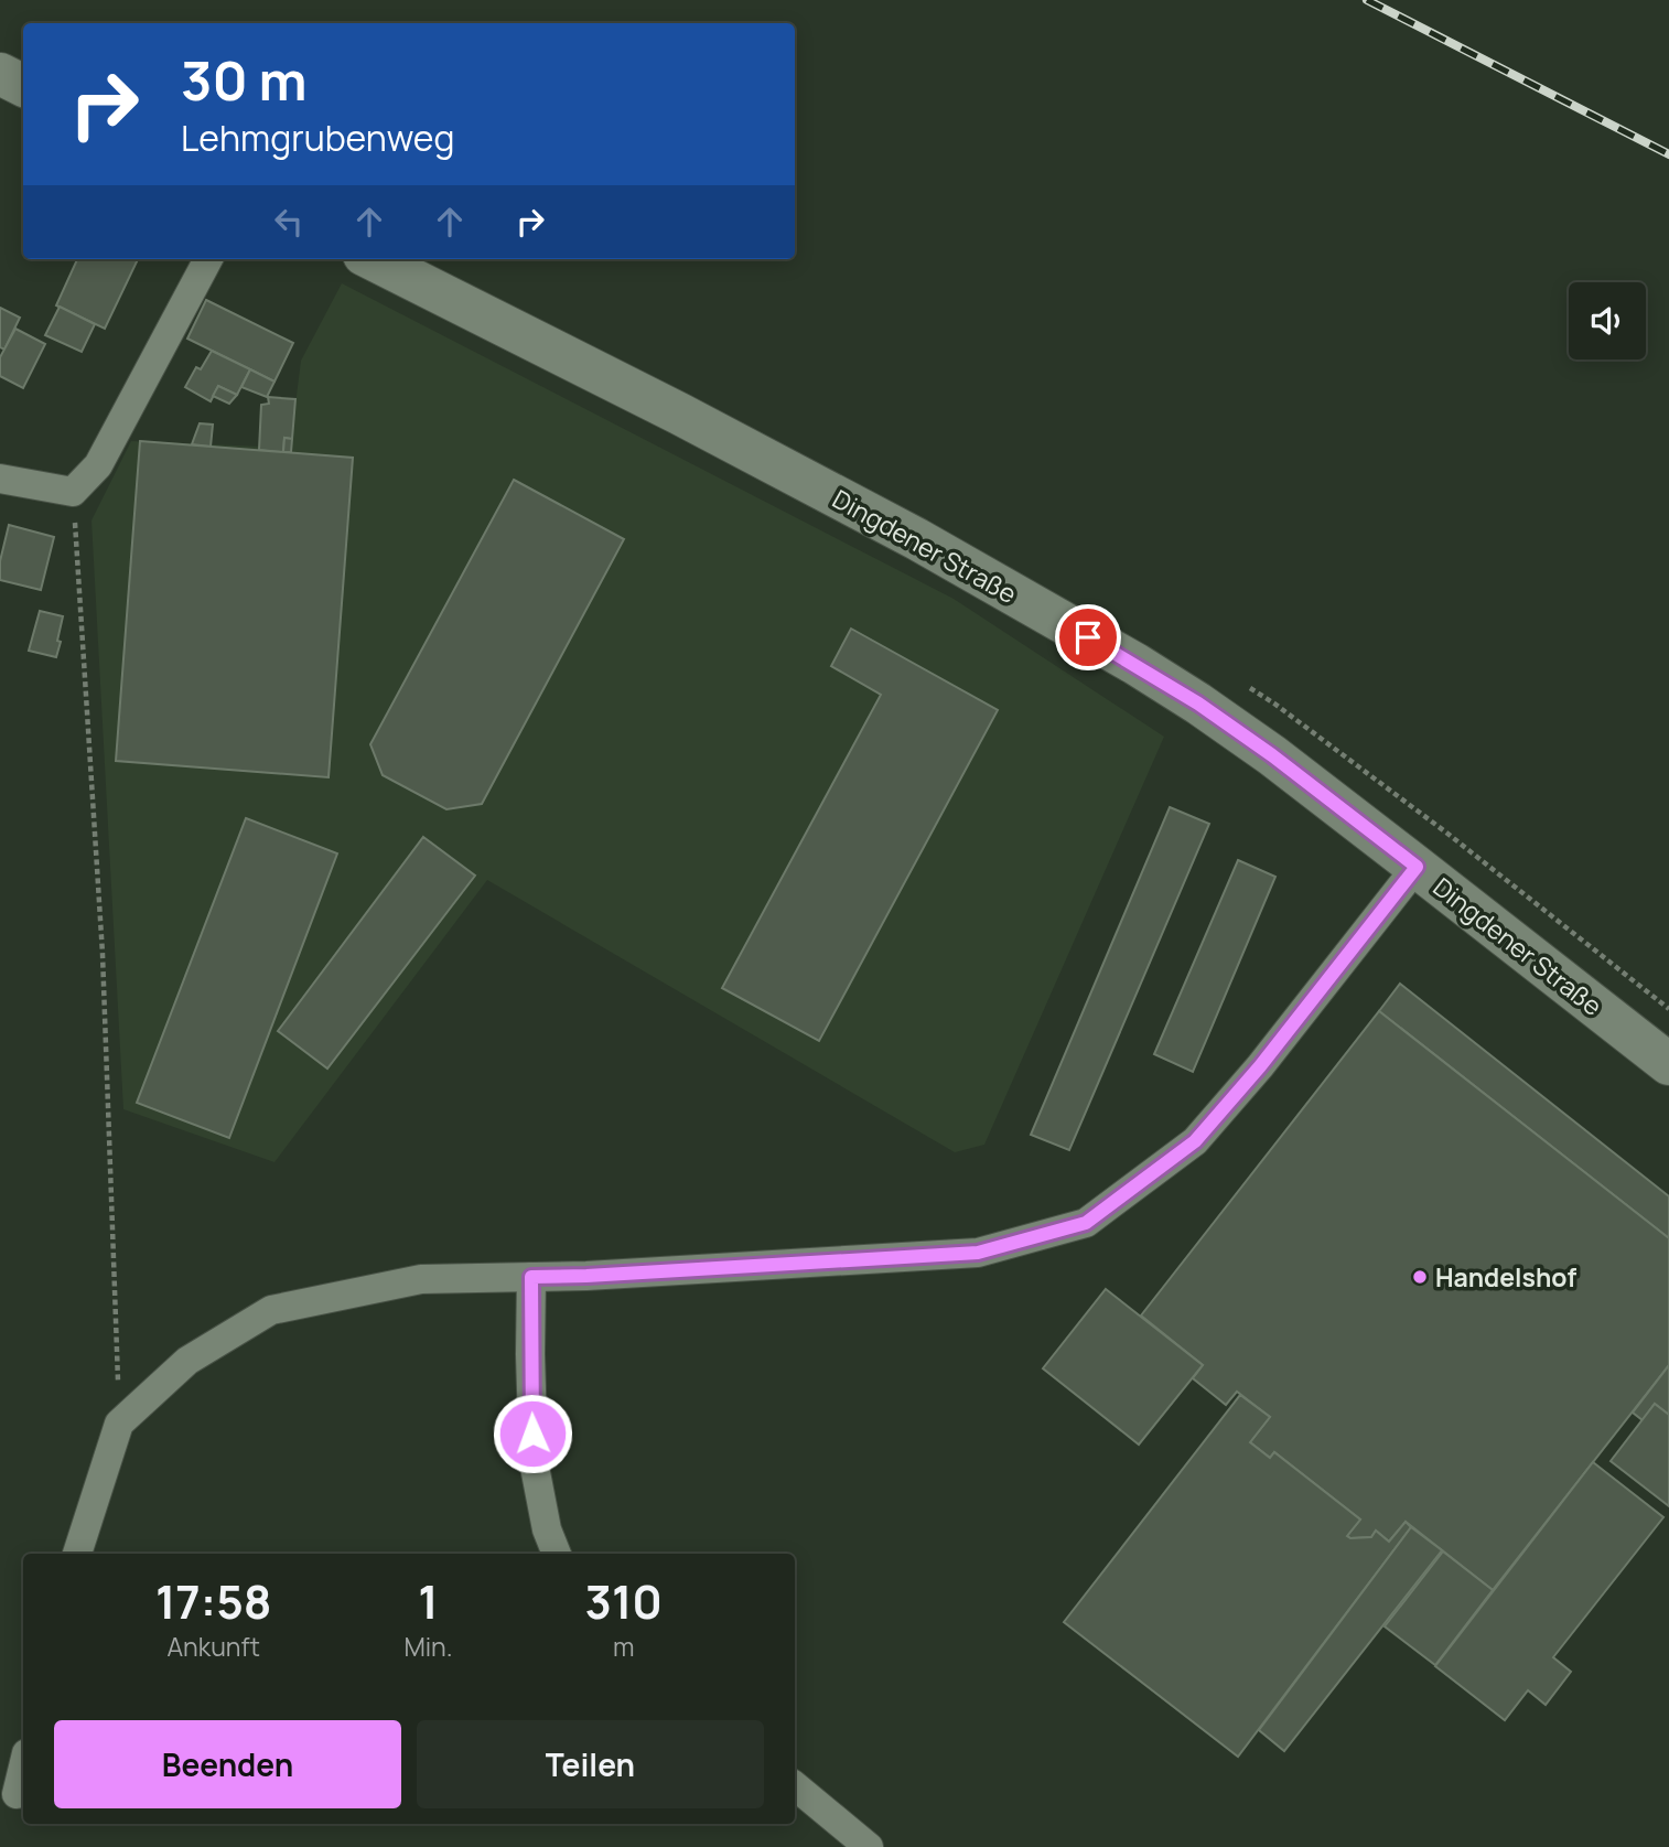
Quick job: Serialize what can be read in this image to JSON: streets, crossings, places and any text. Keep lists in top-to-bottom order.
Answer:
{
  "streets": {
    "main road": ["Dingdener Straße"]
  },
  "places": ["Handelshof"],
  "page": {
    "turn": ["30 m", "Lehmgrubenweg"],
    "eta": [
      "17:58",
      "Ankunft",
      "1",
      "Min.",
      "310",
      "m"
    ],
    "buttons": ["Beenden", "Teilen"]
  }
}
